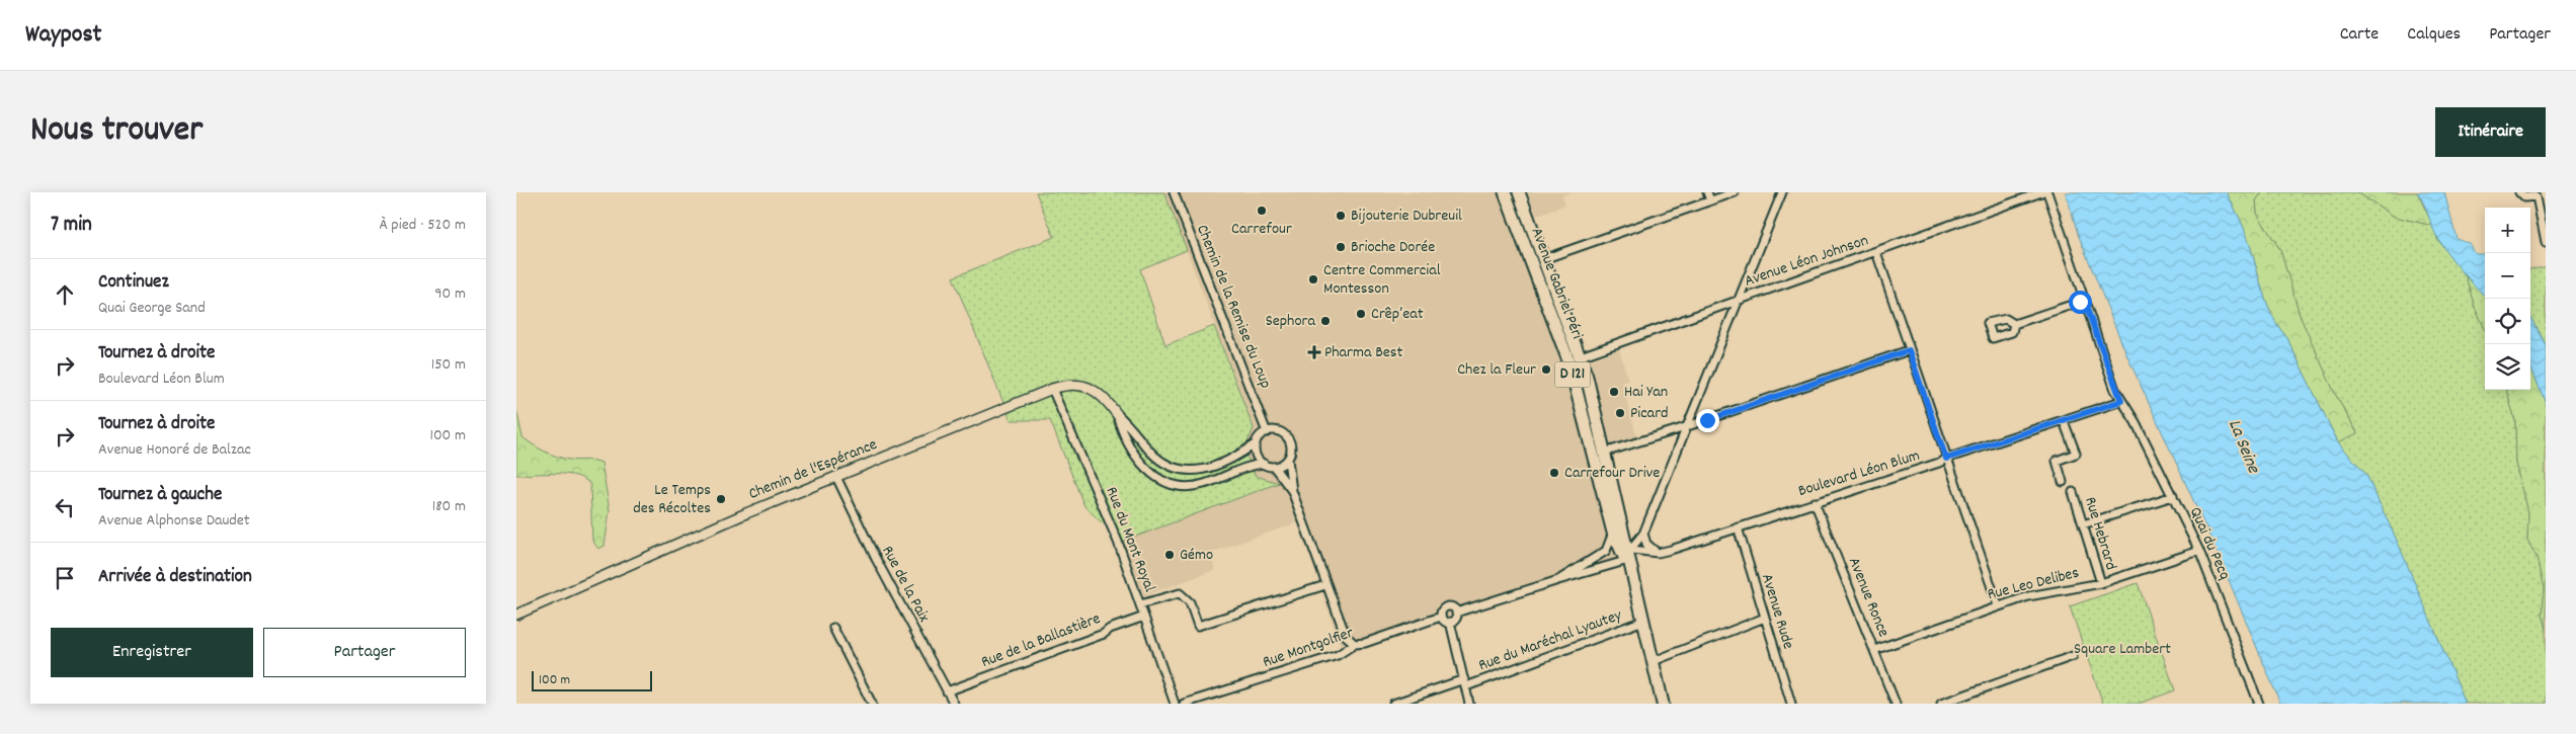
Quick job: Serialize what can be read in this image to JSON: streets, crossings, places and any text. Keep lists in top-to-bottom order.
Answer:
{
  "streets": {
    "main road": ["Avenue Gabriel Péri", "D 121"],
    "street": [
      "Avenue Léon Johnson",
      "Chemin de la Remise du Loup",
      "Chemin de l'Espérance",
      "Boulevard Léon Blum",
      "Rue Hebrard",
      "Rue du Mont Royal",
      "Quai du Pecq",
      "Rue de la Paix",
      "Rue Leo Delibes",
      "Avenue Ronce",
      "Avenue Rude",
      "Rue de la Ballastière",
      "Rue du Maréchal Lyautey",
      "Rue Montgolfier"
    ]
  },
  "crossings": [
    ["Avenue Léon Johnson", "Avenue Gabriel Péri"],
    ["Avenue Gabriel Péri", "D 121"],
    ["Avenue Gabriel Péri", "Boulevard Léon Blum"],
    ["Avenue Gabriel Péri", "Rue Montgolfier"],
    ["Chemin de la Remise du Loup", "Chemin de l'Espérance"],
    ["D 121", "Boulevard Léon Blum"],
    ["D 121", "Rue du Maréchal Lyautey"],
    ["D 121", "Rue Montgolfier"],
    ["Chemin de l'Espérance", "Rue du Mont Royal"],
    ["Chemin de l'Espérance", "Rue de la Paix"],
    ["Boulevard Léon Blum", "Quai du Pecq"],
    ["Boulevard Léon Blum", "Avenue Ronce"],
    ["Boulevard Léon Blum", "Avenue Rude"],
    ["Boulevard Léon Blum", "Rue Montgolfier"],
    ["Rue Hebrard", "Rue Leo Delibes"],
    ["Rue du Mont Royal", "Rue de la Ballastière"],
    ["Quai du Pecq", "Rue Leo Delibes"],
    ["Rue de la Paix", "Rue de la Ballastière"],
    ["Rue Leo Delibes", "Avenue Ronce"]
  ],
  "water": ["La Seine"],
  "parks": ["Square Lambert"],
  "places": {
    "other": [
      "Carrefour",
      "Bijouterie Dubreuil",
      "Brioche Dorée",
      "Centre Commercial Montesson",
      "Crêp’eat",
      "Sephora",
      "Chez la Fleur",
      "Hai Yan",
      "Picard",
      "Carrefour Drive",
      "Le Temps des Récoltes",
      "Gémo"
    ],
    "health": ["Pharma Best"]
  },
  "scale_bar": "100 m",
  "page": {
    "header": "Waypost",
    "nav": ["Carte", "Calques", "Partager"],
    "title": "Nous trouver",
    "buttons": [
      "Itinéraire",
      ["Enregistrer", "Partager"]
    ],
    "heading": ["7 min", "À pied · 520 m"],
    "map_buttons": ["+", "−"],
    "list": [
      ["Continuez", "Quai George Sand", "90 m"],
      ["Tournez à droite", "Boulevard Léon Blum", "150 m"],
      ["Tournez à droite", "Avenue Honoré de Balzac", "100 m"],
      ["Tournez à gauche", "Avenue Alphonse Daudet", "180 m"],
      "Arrivée à destination"
    ],
    "scale": "100 m"
  }
}
